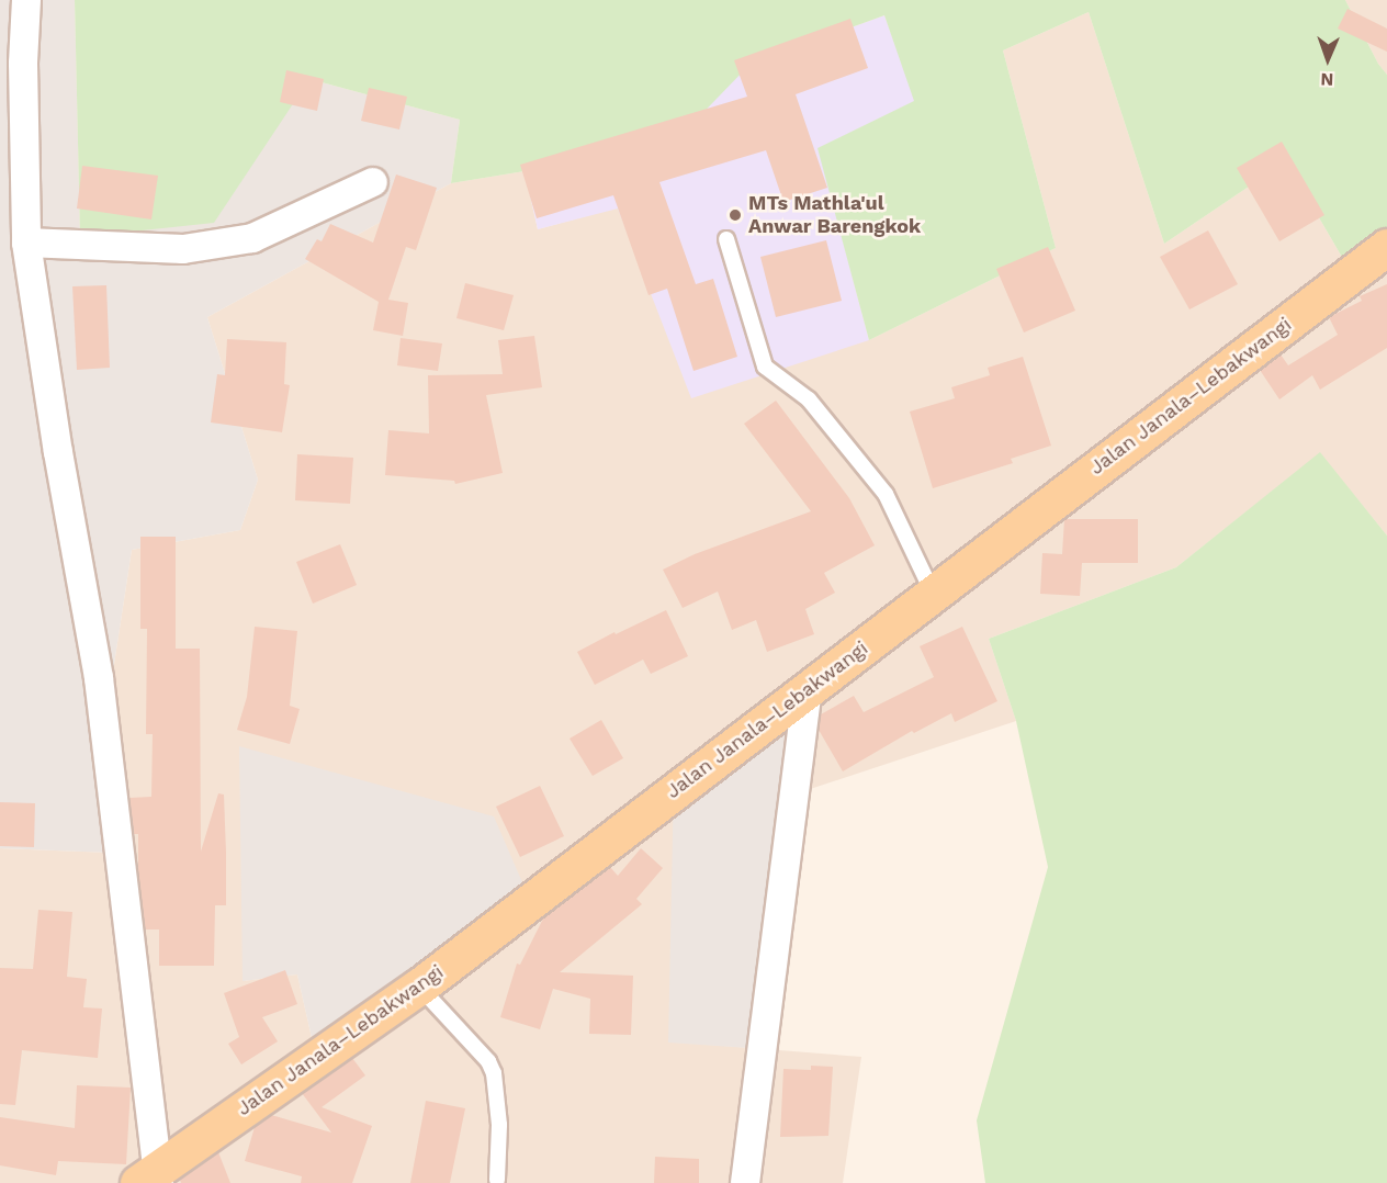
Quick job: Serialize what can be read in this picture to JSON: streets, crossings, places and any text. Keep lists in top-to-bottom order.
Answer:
{
  "streets": {
    "main road": ["Jalan Janala–Lebakwangi"]
  },
  "places": ["MTs Mathla'ul Anwar Barengkok"],
  "north": "bottom"
}
